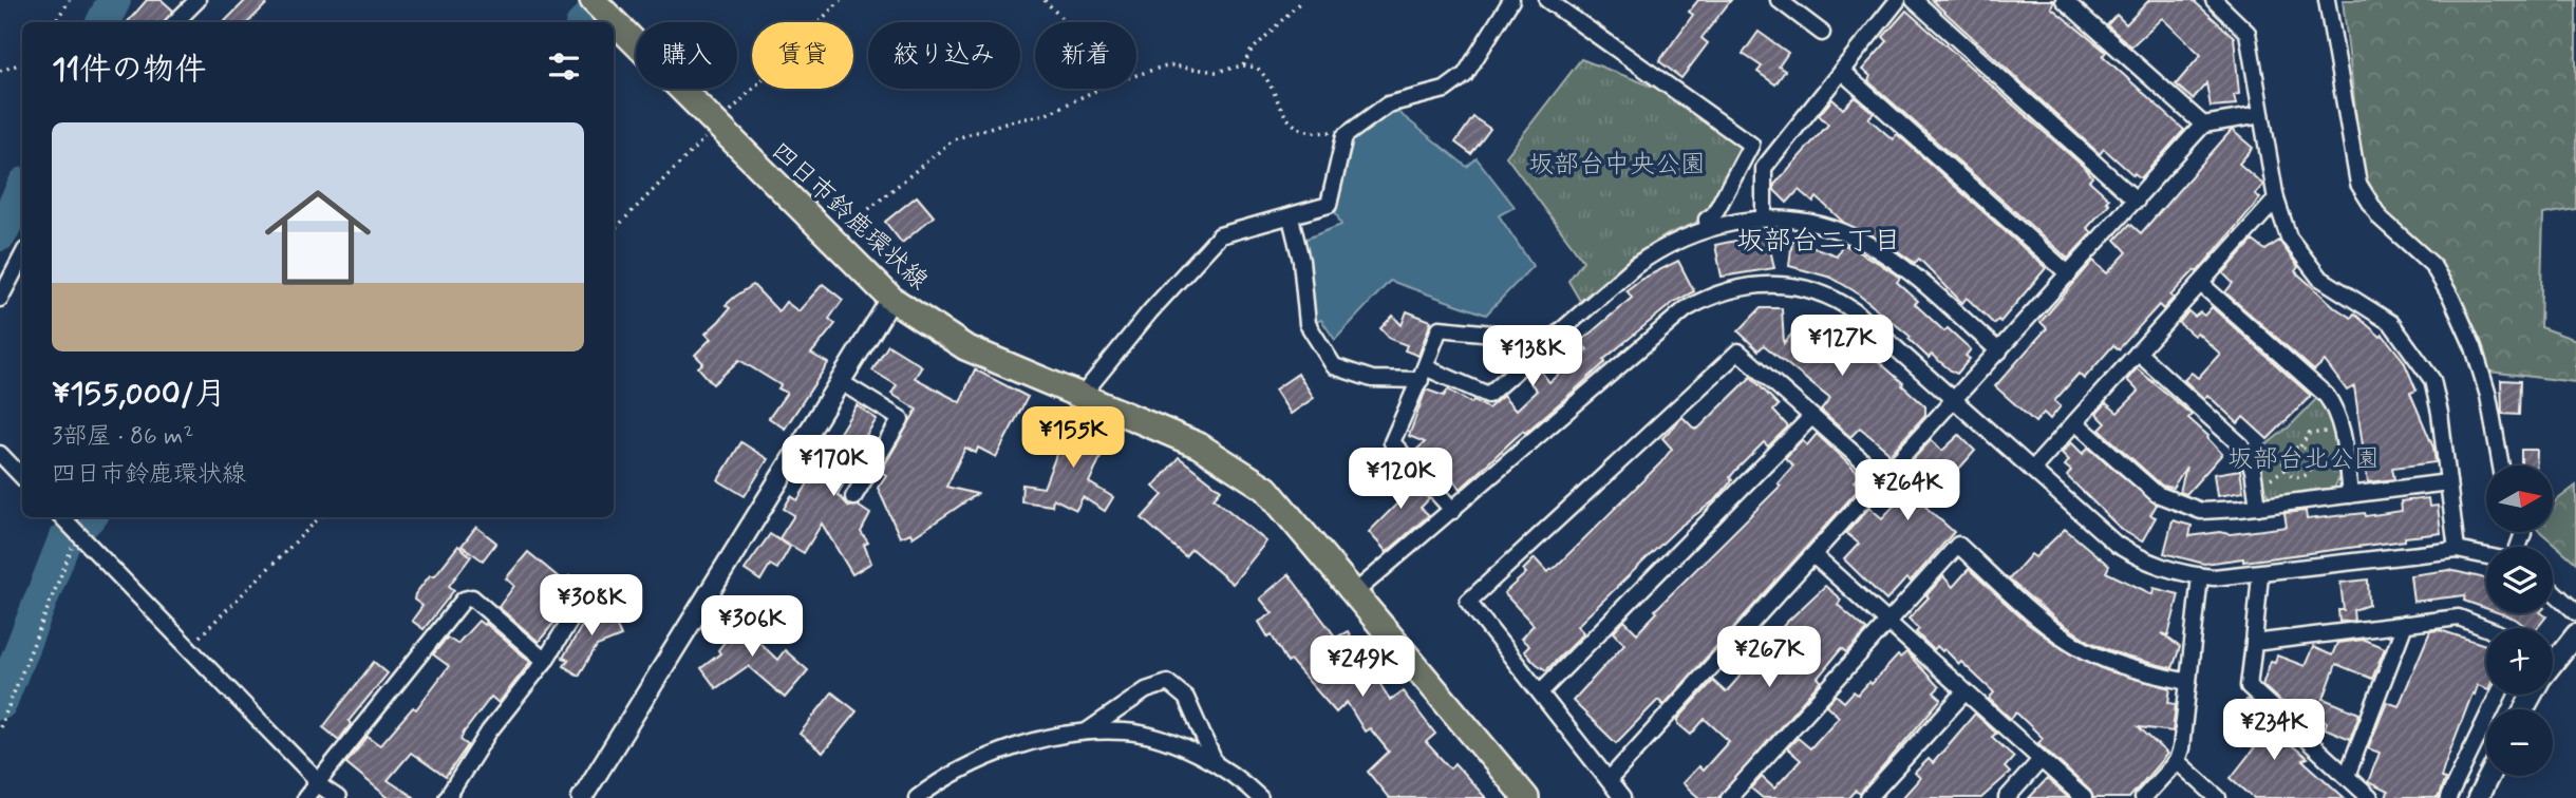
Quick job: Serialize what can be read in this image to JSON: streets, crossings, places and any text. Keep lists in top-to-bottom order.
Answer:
{
  "streets": {
    "main road": ["四日市鈴鹿環状線"]
  },
  "districts": ["坂部台二丁目"],
  "parks": ["坂部台中央公園", "坂部台北公園"],
  "north": "right",
  "page": {
    "chip": [
      "購入",
      "賃貸",
      "絞り込み",
      "新着"
    ],
    "heading": "11件の物件",
    "list": [
      {
        "name": "¥155,000/月",
        "note": "3部屋 · 86 m² · 四日市鈴鹿環状線"
      }
    ],
    "price": [
      "¥127K",
      "¥138K",
      "¥155K",
      "¥170K",
      "¥120K",
      "¥264K",
      "¥308K",
      "¥306K",
      "¥267K",
      "¥249K",
      "¥234K"
    ],
    "map_buttons": ["+", "−"]
  }
}
